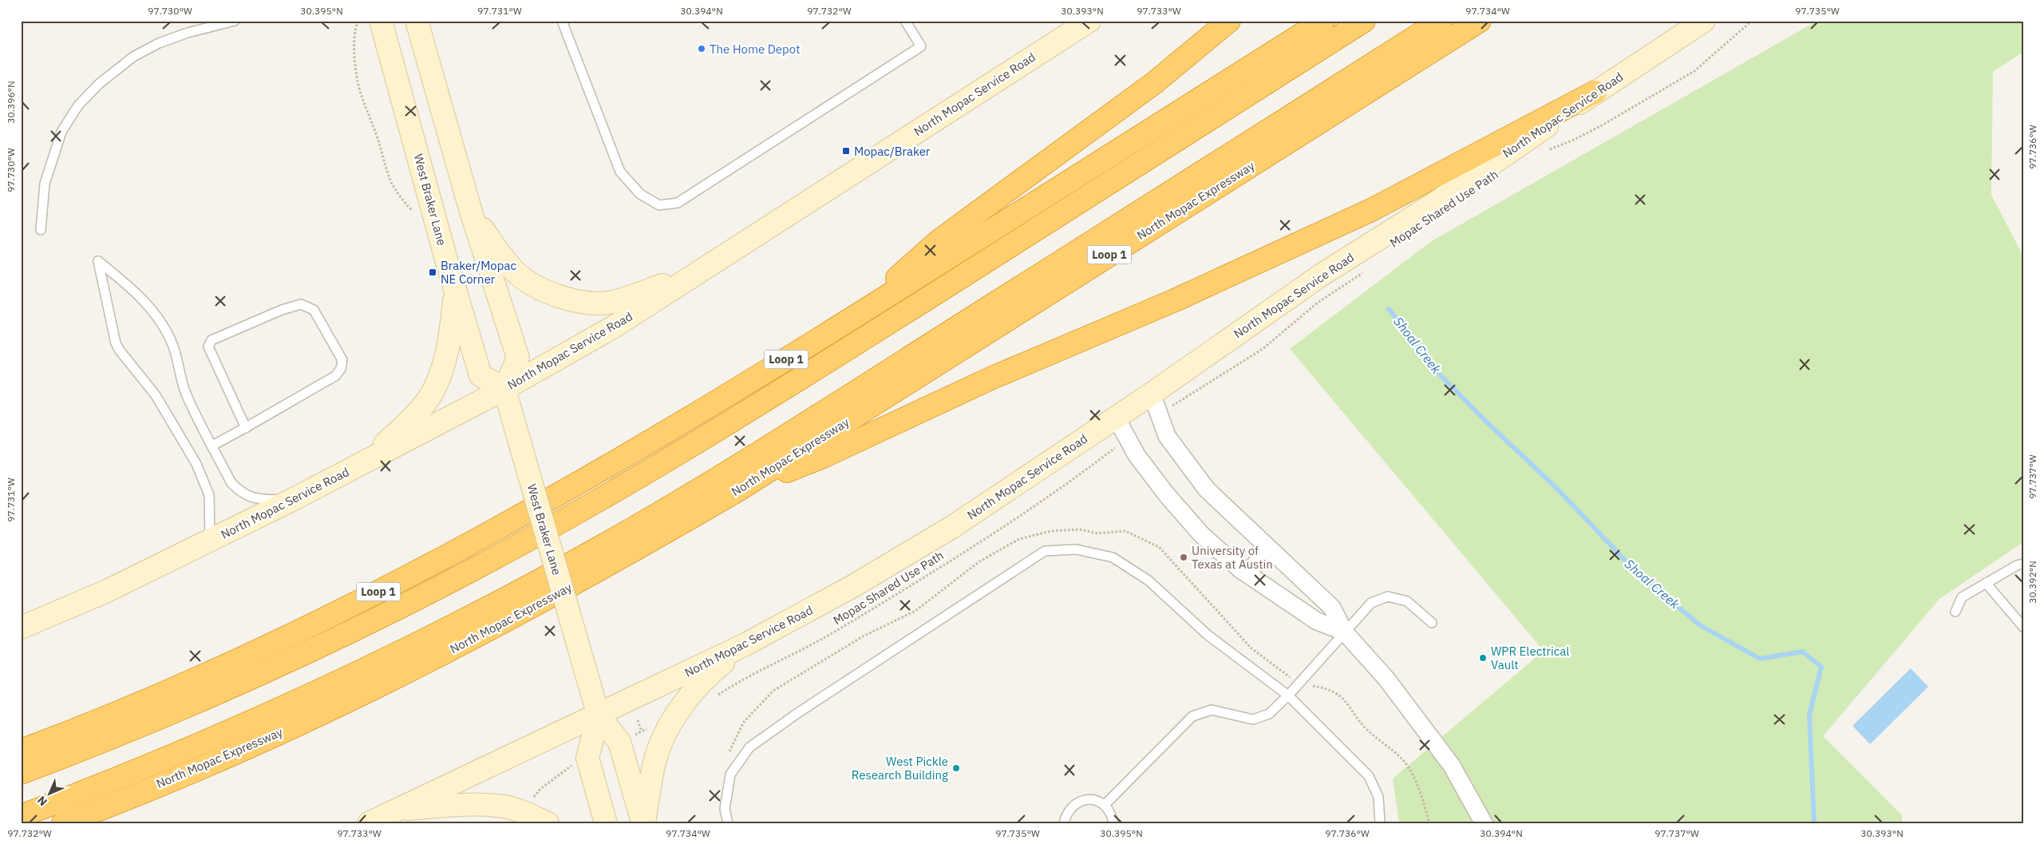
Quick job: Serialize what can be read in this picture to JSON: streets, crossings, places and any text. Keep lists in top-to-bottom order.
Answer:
{
  "streets": {
    "highway": ["North Mopac Expressway", "Loop 1"],
    "main road": ["North Mopac Service Road", "West Braker Lane"],
    "path": ["Mopac Shared Use Path"]
  },
  "crossings": [
    ["North Mopac Service Road", "West Braker Lane"]
  ],
  "water": ["Shoal Creek"],
  "places": {
    "other": [
      "The Home Depot",
      "University of Texas at Austin",
      "WPR Electrical Vault",
      "West Pickle Research Building"
    ],
    "transit": ["Mopac/Braker", "Braker/Mopac NE Corner"]
  },
  "north": "bottom left",
  "coordinates": [
    "97.730°W",
    "30.395°N",
    "97.731°W",
    "30.394°N",
    "97.732°W",
    "30.393°N",
    "97.733°W",
    "97.734°W",
    "97.735°W",
    "30.396°N",
    "97.736°W",
    "97.737°W",
    "30.392°N"
  ]
}
